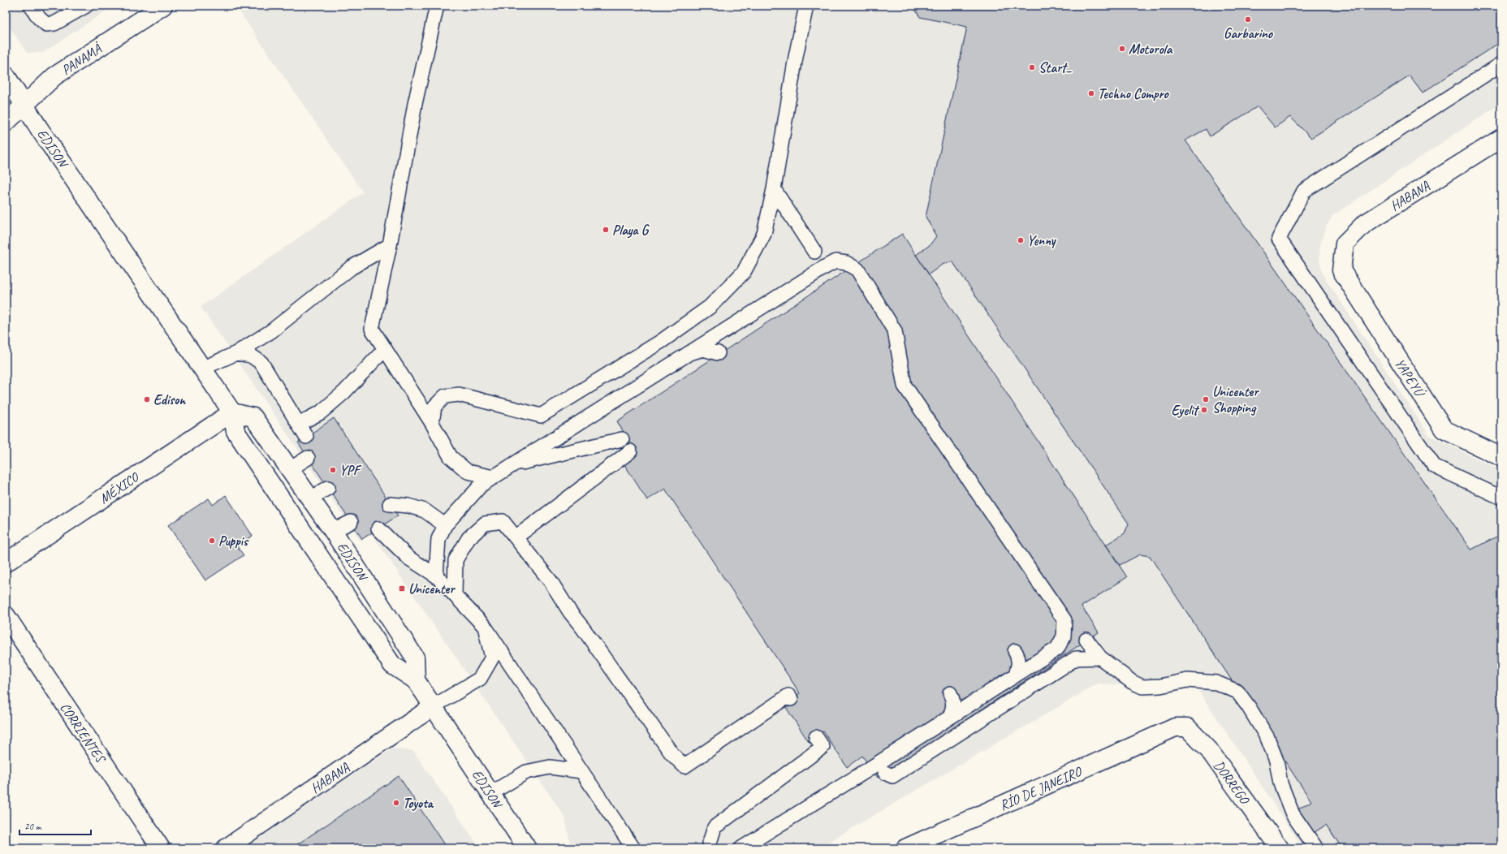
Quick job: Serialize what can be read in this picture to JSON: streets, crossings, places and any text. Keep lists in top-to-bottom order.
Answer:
{
  "streets": {
    "street": [
      "PANAMÁ",
      "EDISON",
      "HABANA",
      "YAPEYÚ",
      "MÉXICO",
      "CORRIENTES",
      "DORREGO",
      "RÍO DE JANEIRO"
    ]
  },
  "crossings": [
    ["PANAMÁ", "EDISON"],
    ["EDISON", "HABANA"],
    ["EDISON", "MÉXICO"],
    ["HABANA", "YAPEYÚ"],
    ["DORREGO", "RÍO DE JANEIRO"]
  ],
  "places": {
    "other": [
      "Garbarino",
      "Motorola",
      "Start_",
      "Techno Compro",
      "Playa G",
      "Yenny",
      "Edison",
      "Unicenter Shopping",
      "Eyelit",
      "YPF",
      "Puppis",
      "Toyota"
    ],
    "transit": ["Unicenter"]
  },
  "scale_bar": "20 m"
}
